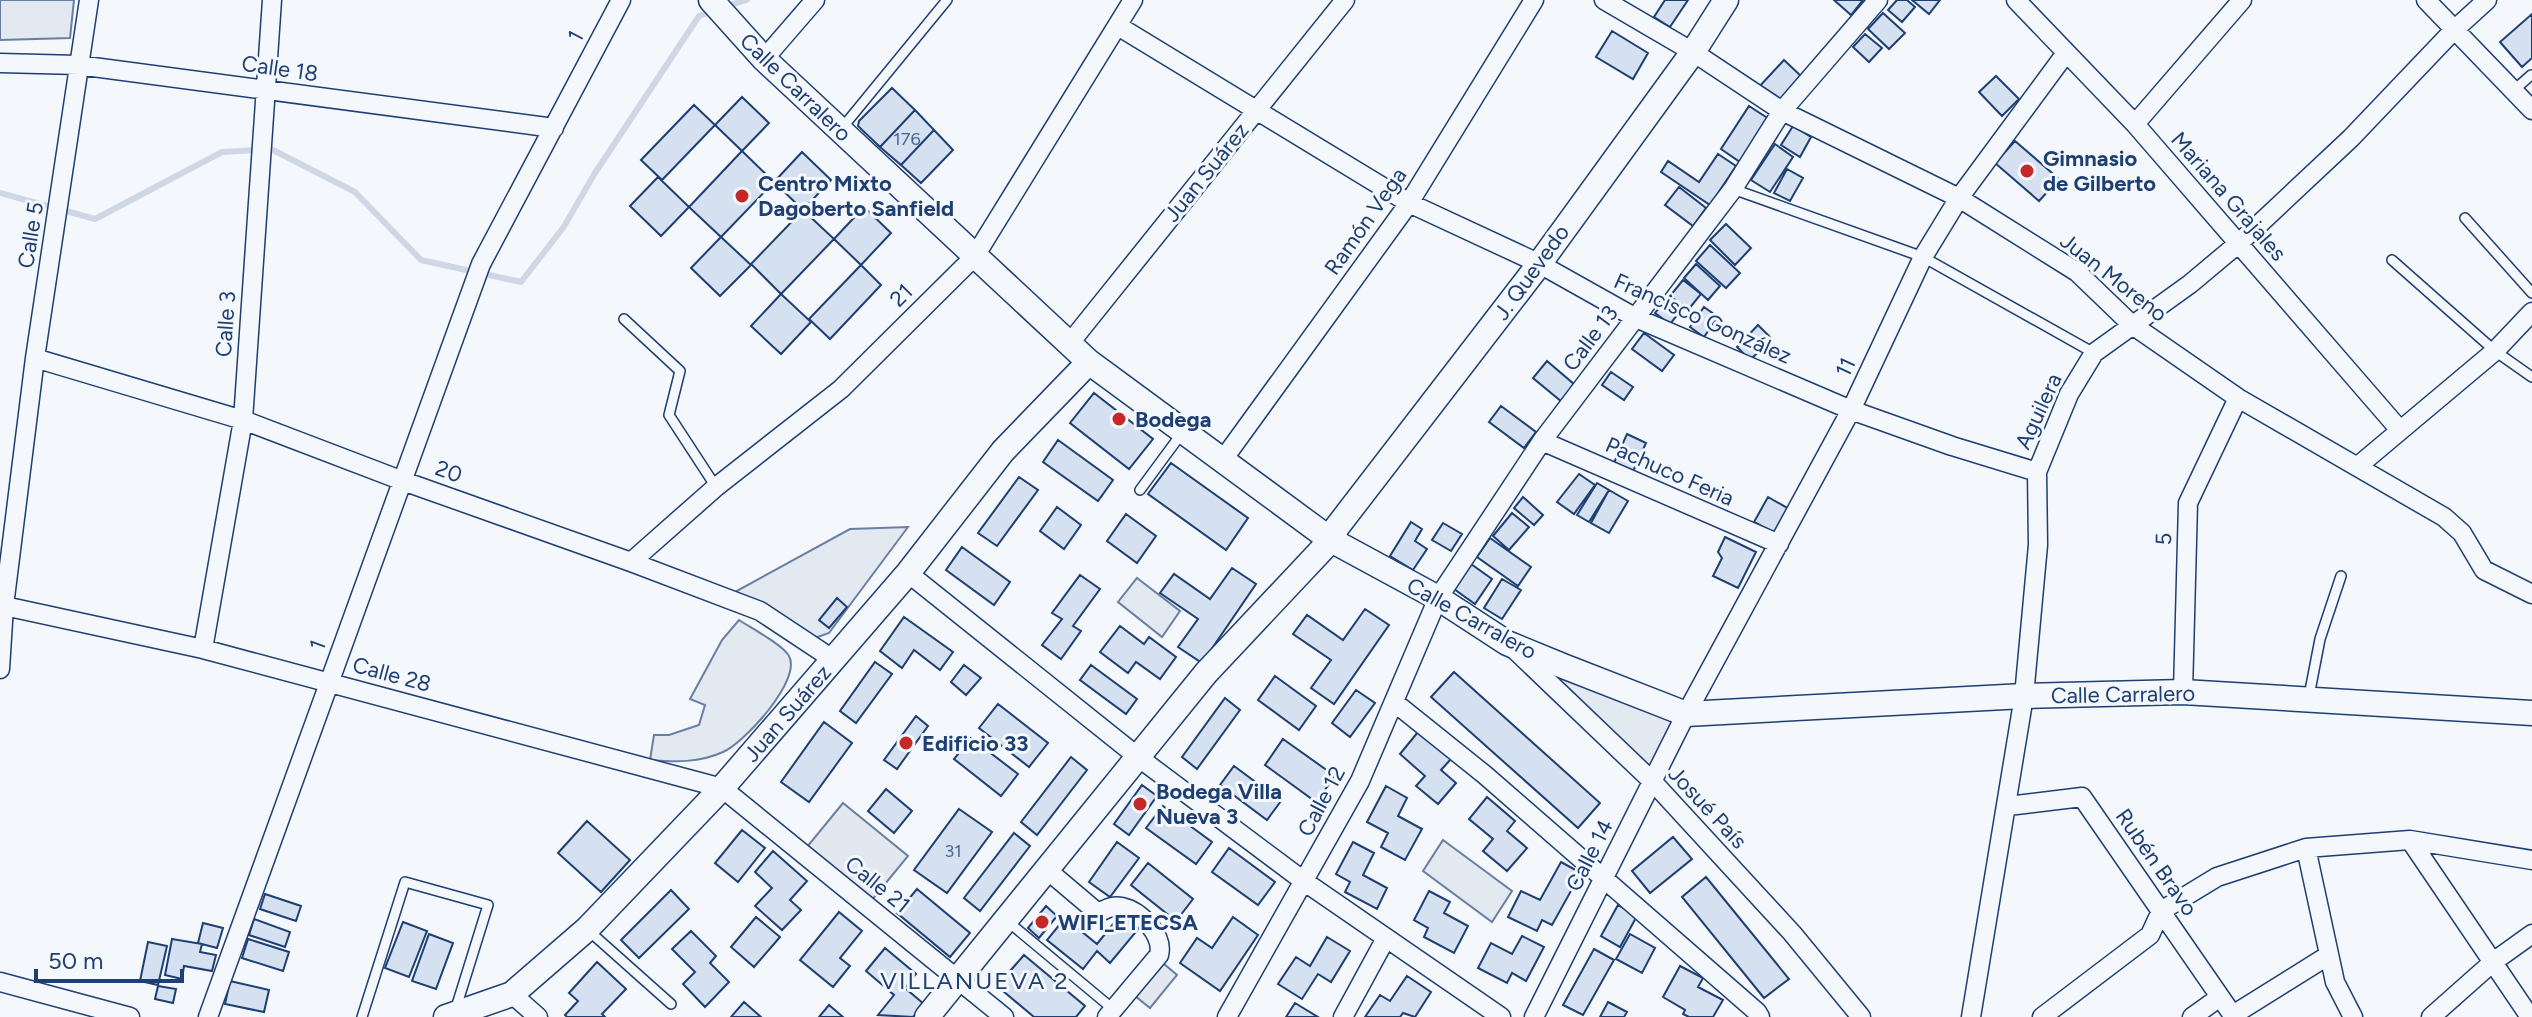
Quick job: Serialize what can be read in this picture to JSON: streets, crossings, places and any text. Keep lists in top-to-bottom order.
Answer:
{
  "streets": {
    "street": [
      "1",
      "Calle 18",
      "Calle Carralero",
      "Juan Suárez",
      "Mariana Grajales",
      "Ramón Vega",
      "Calle 5",
      "J. Quevedo",
      "Juan Moreno",
      "21",
      "Francisco González",
      "Calle 3",
      "Calle 13",
      "11",
      "Aguilera",
      "20",
      "Pachuco Feria",
      "5",
      "Calle 28",
      "Calle 12",
      "Josué País",
      "Calle 14",
      "Rubén Bravo",
      "Calle 21"
    ]
  },
  "crossings": [
    ["1", "Calle 18"],
    ["1", "20"],
    ["1", "Calle 28"],
    ["Calle 18", "Calle 5"],
    ["Calle 18", "Calle 3"],
    ["Calle Carralero", "Juan Suárez"],
    ["Calle Carralero", "Ramón Vega"],
    ["Calle Carralero", "J. Quevedo"],
    ["Calle Carralero", "21"],
    ["Calle Carralero", "Calle 13"],
    ["Calle Carralero", "11"],
    ["Calle Carralero", "Aguilera"],
    ["Calle Carralero", "5"],
    ["Calle Carralero", "Calle 12"],
    ["Calle Carralero", "Josué País"],
    ["Calle Carralero", "Calle 14"],
    ["Juan Suárez", "Francisco González"],
    ["Juan Suárez", "20"],
    ["Juan Suárez", "Calle 28"],
    ["Juan Suárez", "Calle 21"],
    ["Mariana Grajales", "11"],
    ["Mariana Grajales", "Aguilera"],
    ["Ramón Vega", "Francisco González"],
    ["Calle 5", "20"],
    ["Calle 5", "Calle 28"],
    ["J. Quevedo", "Juan Moreno"],
    ["J. Quevedo", "Francisco González"],
    ["J. Quevedo", "Calle 21"],
    ["Juan Moreno", "Calle 13"],
    ["Juan Moreno", "11"],
    ["Juan Moreno", "Aguilera"],
    ["Juan Moreno", "5"],
    ["21", "Francisco González"],
    ["21", "20"],
    ["Francisco González", "Calle 13"],
    ["Francisco González", "11"],
    ["Francisco González", "Aguilera"],
    ["Calle 3", "20"],
    ["Calle 3", "Calle 28"],
    ["Calle 13", "Pachuco Feria"],
    ["Calle 13", "Calle 12"],
    ["11", "Pachuco Feria"],
    ["11", "Calle 14"],
    ["Aguilera", "Rubén Bravo"],
    ["Calle 28", "Calle 21"],
    ["Josué País", "Calle 14"]
  ],
  "districts": ["VILLANUEVA 2"],
  "places": [
    "Gimnasio de Gilberto",
    "Centro Mixto Dagoberto Sanfield",
    "Bodega",
    "Edificio 33",
    "Bodega Villa Nueva 3",
    "WIFI_ETECSA"
  ],
  "house_numbers": ["176", "31"],
  "scale_bar": "50 m"
}
